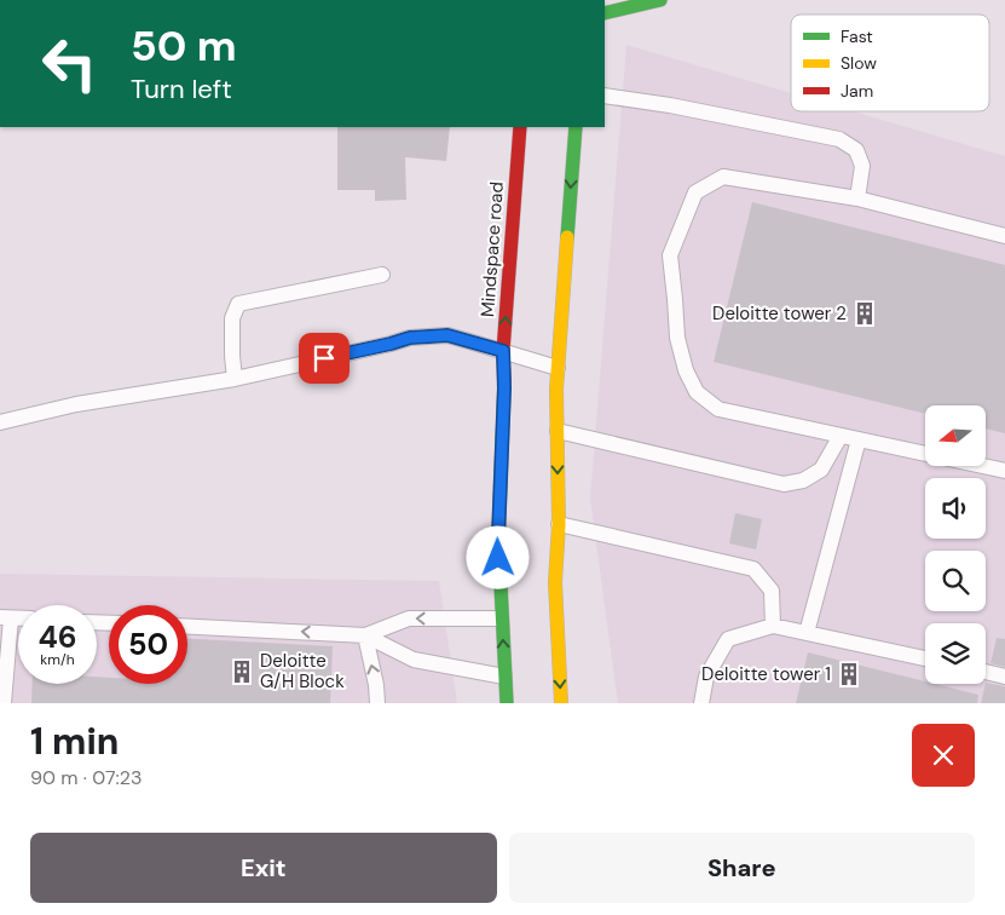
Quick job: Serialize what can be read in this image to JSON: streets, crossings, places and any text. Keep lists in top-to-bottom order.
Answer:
{
  "streets": {
    "main road": ["Mindspace road"]
  },
  "places": {
    "building": ["Deloitte tower 2", "Deloitte G/H Block", "Deloitte tower 1"]
  },
  "legend": ["Fast", "Slow", "Jam"],
  "north": "left",
  "page": {
    "turn": ["50 m", "Turn left"],
    "speed": "46 km/h",
    "limit": "50",
    "heading": ["1 min", "90 m · 07:23"],
    "buttons": ["Exit", "Share"]
  }
}
